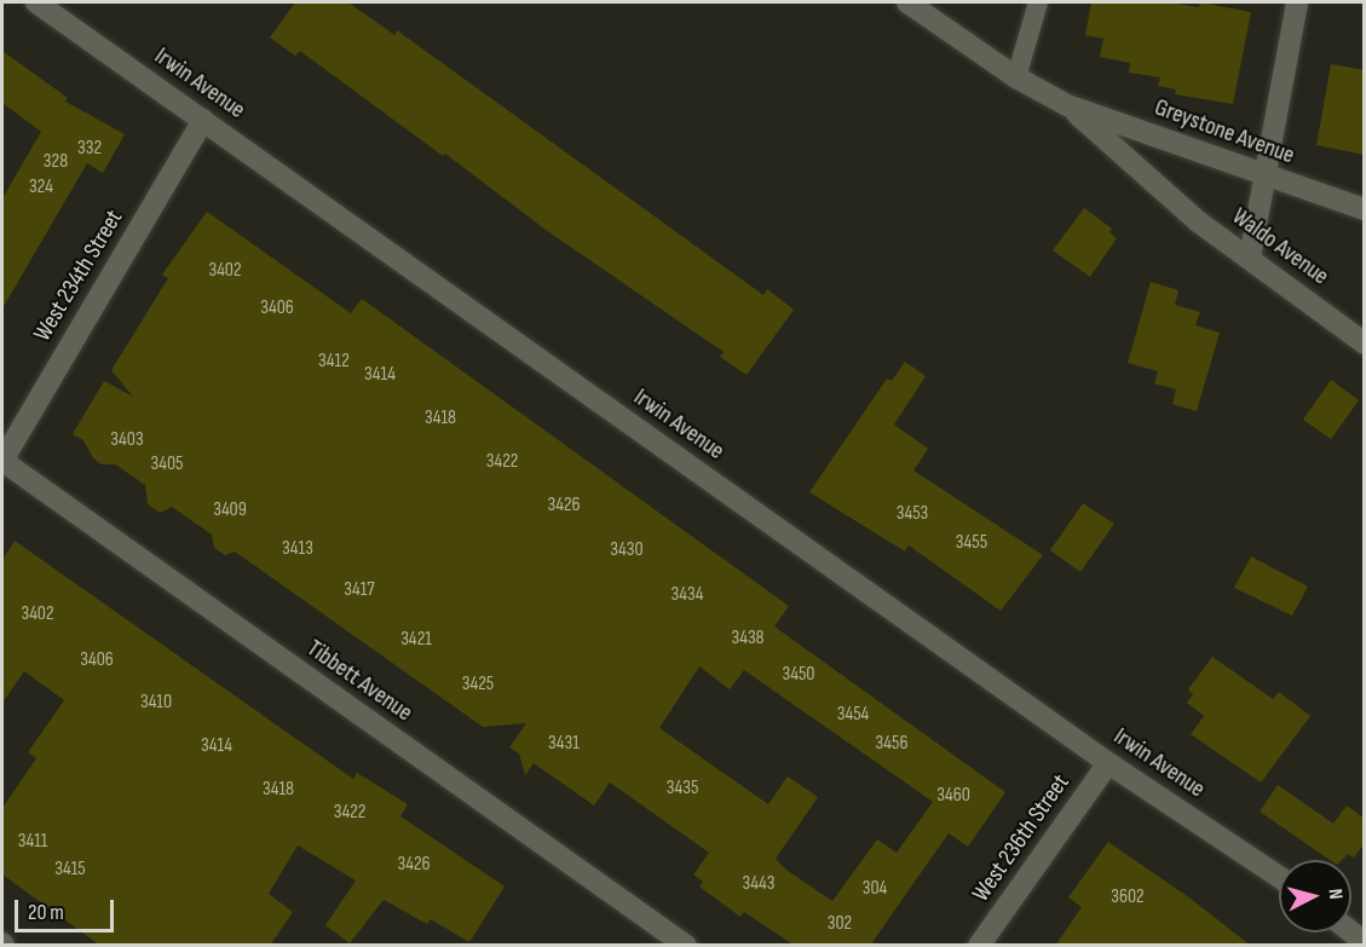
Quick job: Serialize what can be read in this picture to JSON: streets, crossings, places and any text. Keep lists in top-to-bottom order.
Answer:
{
  "streets": {
    "street": [
      "Irwin Avenue",
      "Greystone Avenue",
      "Waldo Avenue",
      "West 234th Street",
      "Tibbett Avenue",
      "West 236th Street"
    ]
  },
  "crossings": [
    ["Irwin Avenue", "West 234th Street"],
    ["Irwin Avenue", "West 236th Street"],
    ["Greystone Avenue", "Waldo Avenue"],
    ["West 234th Street", "Tibbett Avenue"]
  ],
  "house_numbers": [
    "332",
    "328",
    "324",
    "3402",
    "3406",
    "3412",
    "3414",
    "3418",
    "3403",
    "3422",
    "3405",
    "3426",
    "3409",
    "3453",
    "3455",
    "3413",
    "3430",
    "3417",
    "3434",
    "3402",
    "3438",
    "3421",
    "3406",
    "3450",
    "3425",
    "3410",
    "3454",
    "3431",
    "3456",
    "3414",
    "3435",
    "3418",
    "3460",
    "3422",
    "3411",
    "3426",
    "3415",
    "3443",
    "304",
    "3602",
    "302"
  ],
  "scale_bar": "20 m",
  "north": "right"
}
